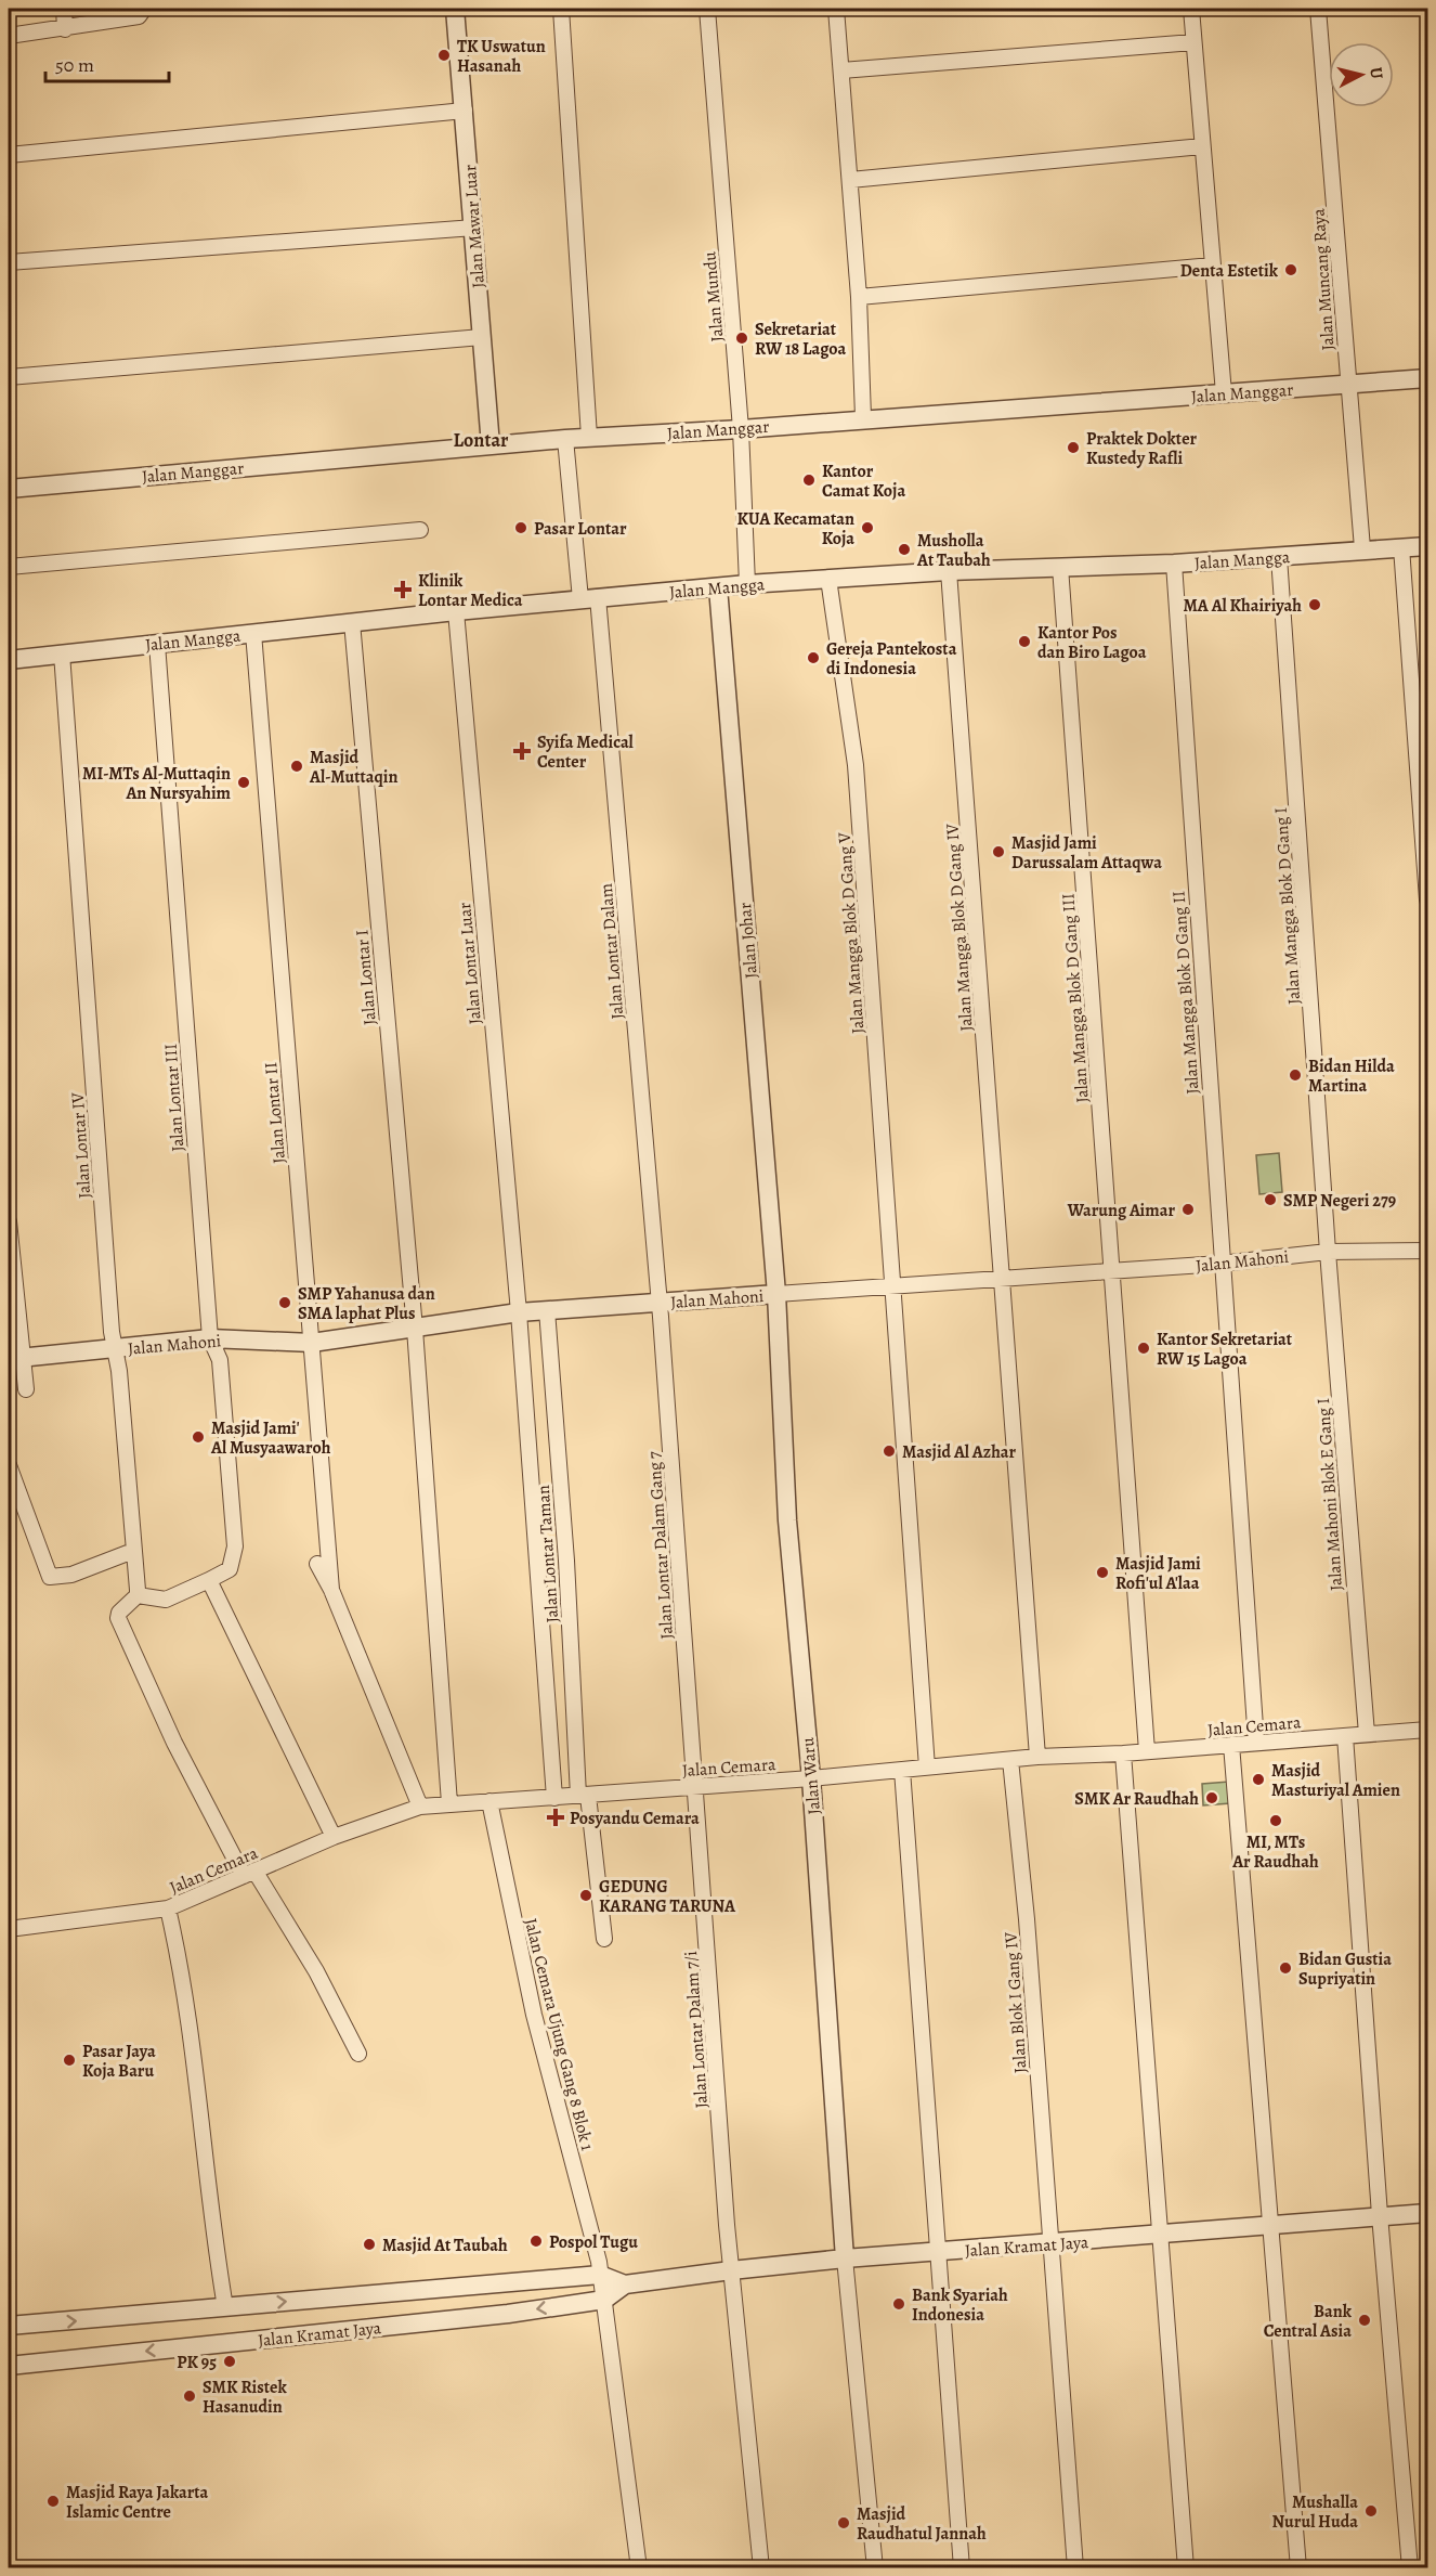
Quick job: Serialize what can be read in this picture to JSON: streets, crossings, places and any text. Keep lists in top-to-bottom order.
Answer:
{
  "streets": {
    "street": [
      "Jalan Mawar Luar",
      "Jalan Muncang Raya",
      "Jalan Mundu",
      "Jalan Manggar",
      "Jalan Mangga",
      "Jalan Mangga Blok D Gang I",
      "Jalan Mangga Blok D Gang IV",
      "Jalan Mangga Blok D Gang V",
      "Jalan Johar",
      "Jalan Lontar Dalam",
      "Jalan Lontar Luar",
      "Jalan Lontar I",
      "Jalan Mangga Blok D Gang II",
      "Jalan Mangga Blok D Gang III",
      "Jalan Lontar III",
      "Jalan Lontar II",
      "Jalan Lontar IV",
      "Jalan Mahoni",
      "Jalan Mahoni Blok E Gang I",
      "Jalan Lontar Dalam Gang 7",
      "Jalan Lontar Taman",
      "Jalan Cemara",
      "Jalan Waru",
      "Jalan Blok I Gang IV",
      "Jalan Lontar Dalam 7/i",
      "Jalan Cemara Ujung Gang 8 Blok 1",
      "Jalan Kramat Jaya"
    ]
  },
  "crossings": [
    ["Jalan Mawar Luar", "Jalan Manggar"],
    ["Jalan Muncang Raya", "Jalan Manggar"],
    ["Jalan Muncang Raya", "Jalan Mangga"],
    ["Jalan Mundu", "Jalan Manggar"],
    ["Jalan Mundu", "Jalan Mangga"],
    ["Jalan Manggar", "Jalan Lontar Dalam"],
    ["Jalan Mangga", "Jalan Mangga Blok D Gang I"],
    ["Jalan Mangga", "Jalan Mangga Blok D Gang IV"],
    ["Jalan Mangga", "Jalan Mangga Blok D Gang V"],
    ["Jalan Mangga", "Jalan Johar"],
    ["Jalan Mangga", "Jalan Lontar Dalam"],
    ["Jalan Mangga", "Jalan Lontar Luar"],
    ["Jalan Mangga", "Jalan Lontar I"],
    ["Jalan Mangga", "Jalan Mangga Blok D Gang II"],
    ["Jalan Mangga", "Jalan Mangga Blok D Gang III"],
    ["Jalan Mangga", "Jalan Lontar III"],
    ["Jalan Mangga", "Jalan Lontar II"],
    ["Jalan Mangga", "Jalan Lontar IV"],
    ["Jalan Mangga Blok D Gang I", "Jalan Mahoni"],
    ["Jalan Mangga Blok D Gang I", "Jalan Mahoni Blok E Gang I"],
    ["Jalan Mangga Blok D Gang IV", "Jalan Mahoni"],
    ["Jalan Mangga Blok D Gang IV", "Jalan Cemara"],
    ["Jalan Mangga Blok D Gang V", "Jalan Mahoni"],
    ["Jalan Mangga Blok D Gang V", "Jalan Cemara"],
    ["Jalan Johar", "Jalan Mahoni"],
    ["Jalan Johar", "Jalan Waru"],
    ["Jalan Lontar Dalam", "Jalan Mahoni"],
    ["Jalan Lontar Dalam", "Jalan Lontar Dalam Gang 7"],
    ["Jalan Lontar Luar", "Jalan Mahoni"],
    ["Jalan Lontar Luar", "Jalan Lontar Taman"],
    ["Jalan Lontar I", "Jalan Mahoni"],
    ["Jalan Lontar I", "Jalan Cemara"],
    ["Jalan Mangga Blok D Gang II", "Jalan Mahoni"],
    ["Jalan Mangga Blok D Gang II", "Jalan Cemara"],
    ["Jalan Mangga Blok D Gang III", "Jalan Mahoni"],
    ["Jalan Mangga Blok D Gang III", "Jalan Cemara"],
    ["Jalan Lontar III", "Jalan Mahoni"],
    ["Jalan Lontar II", "Jalan Mahoni"],
    ["Jalan Lontar IV", "Jalan Mahoni"],
    ["Jalan Mahoni", "Jalan Mahoni Blok E Gang I"],
    ["Jalan Mahoni", "Jalan Lontar Dalam Gang 7"],
    ["Jalan Mahoni", "Jalan Lontar Taman"],
    ["Jalan Mahoni", "Jalan Waru"],
    ["Jalan Mahoni Blok E Gang I", "Jalan Cemara"],
    ["Jalan Lontar Dalam Gang 7", "Jalan Cemara"],
    ["Jalan Lontar Dalam Gang 7", "Jalan Lontar Dalam 7/i"],
    ["Jalan Lontar Taman", "Jalan Cemara"],
    ["Jalan Cemara", "Jalan Waru"],
    ["Jalan Cemara", "Jalan Blok I Gang IV"],
    ["Jalan Cemara", "Jalan Lontar Dalam 7/i"],
    ["Jalan Cemara", "Jalan Cemara Ujung Gang 8 Blok 1"],
    ["Jalan Waru", "Jalan Kramat Jaya"],
    ["Jalan Blok I Gang IV", "Jalan Kramat Jaya"],
    ["Jalan Lontar Dalam 7/i", "Jalan Kramat Jaya"],
    ["Jalan Cemara Ujung Gang 8 Blok 1", "Jalan Kramat Jaya"]
  ],
  "districts": ["Lontar"],
  "places": {
    "other": [
      "TK Uswatun Hasanah",
      "Denta Estetik",
      "Sekretariat RW 18 Lagoa",
      "Praktek Dokter Kustedy Rafli",
      "Kantor Camat Koja",
      "Pasar Lontar",
      "KUA Kecamatan Koja",
      "Musholla At Taubah",
      "MA Al Khairiyah",
      "Kantor Pos dan Biro Lagoa",
      "Gereja Pantekosta di Indonesia",
      "Masjid Al-Muttaqin",
      "MI-MTs Al-Muttaqin An Nursyahim",
      "Masjid Jami Darussalam Attaqwa",
      "Bidan Hilda Martina",
      "SMP Negeri 279",
      "Warung Aimar",
      "SMP Yahanusa dan SMA laphat Plus",
      "Kantor Sekretariat RW 15 Lagoa",
      "Masjid Jami' Al Musyaawaroh",
      "Masjid Al Azhar",
      "Masjid Jami Rofi'ul A'laa",
      "Masjid Masturiyal Amien",
      "SMK Ar Raudhah",
      "MI, MTs Ar Raudhah",
      "GEDUNG KARANG TARUNA",
      "Bidan Gustia Supriyatin",
      "Pasar Jaya Koja Baru",
      "Pospol Tugu",
      "Masjid At Taubah",
      "Bank Syariah Indonesia",
      "Bank Central Asia",
      "PK 95",
      "SMK Ristek Hasanudin",
      "Masjid Raya Jakarta Islamic Centre",
      "Mushalla Nurul Huda",
      "Masjid Raudhatul Jannah"
    ],
    "health": ["Klinik Lontar Medica", "Syifa Medical Center", "Posyandu Cemara"]
  },
  "scale_bar": "50 m",
  "north": "right"
}
